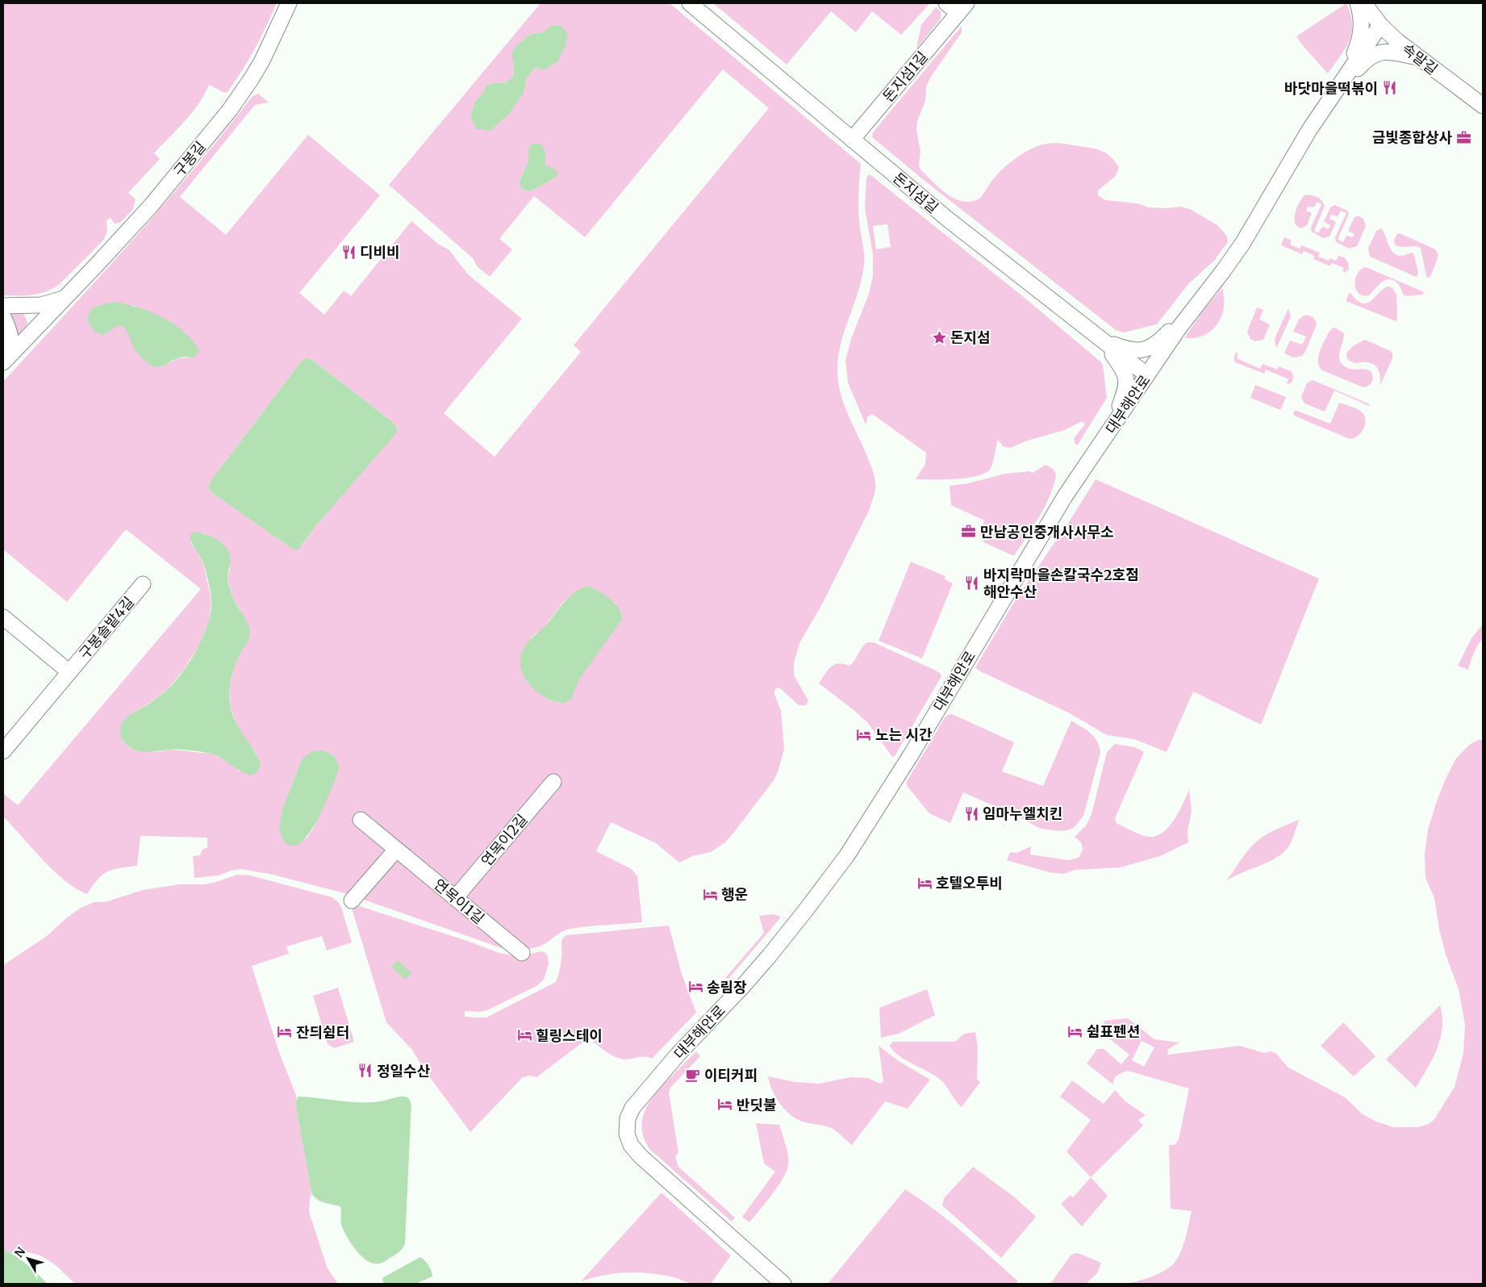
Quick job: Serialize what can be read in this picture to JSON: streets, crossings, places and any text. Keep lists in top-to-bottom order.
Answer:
{
  "streets": {
    "street": [
      "속말길",
      "돈지섬1길",
      "구봉길",
      "돈지섬길",
      "대부해안로",
      "구봉솔밭4길",
      "연목이2길",
      "연목이1길"
    ]
  },
  "crossings": [
    ["속말길", "대부해안로"],
    ["돈지섬1길", "돈지섬길"],
    ["돈지섬길", "대부해안로"],
    ["연목이2길", "연목이1길"]
  ],
  "places": {
    "restaurant": [
      "바닷마을떡볶이",
      "디비비",
      "바지락마을손칼국수2호점 해안수산",
      "임마누엘치킨",
      "정일수산"
    ],
    "office": ["금빛종합상사", "만남공인중개사사무소"],
    "place": ["돈지섬"],
    "hotel": [
      "노는 시간",
      "호텔오투비",
      "행운",
      "송림장",
      "쉼표펜션",
      "잔듸쉼터",
      "힐링스테이",
      "반딧불"
    ],
    "cafe": ["이티커피"]
  },
  "north": "top left"
}
